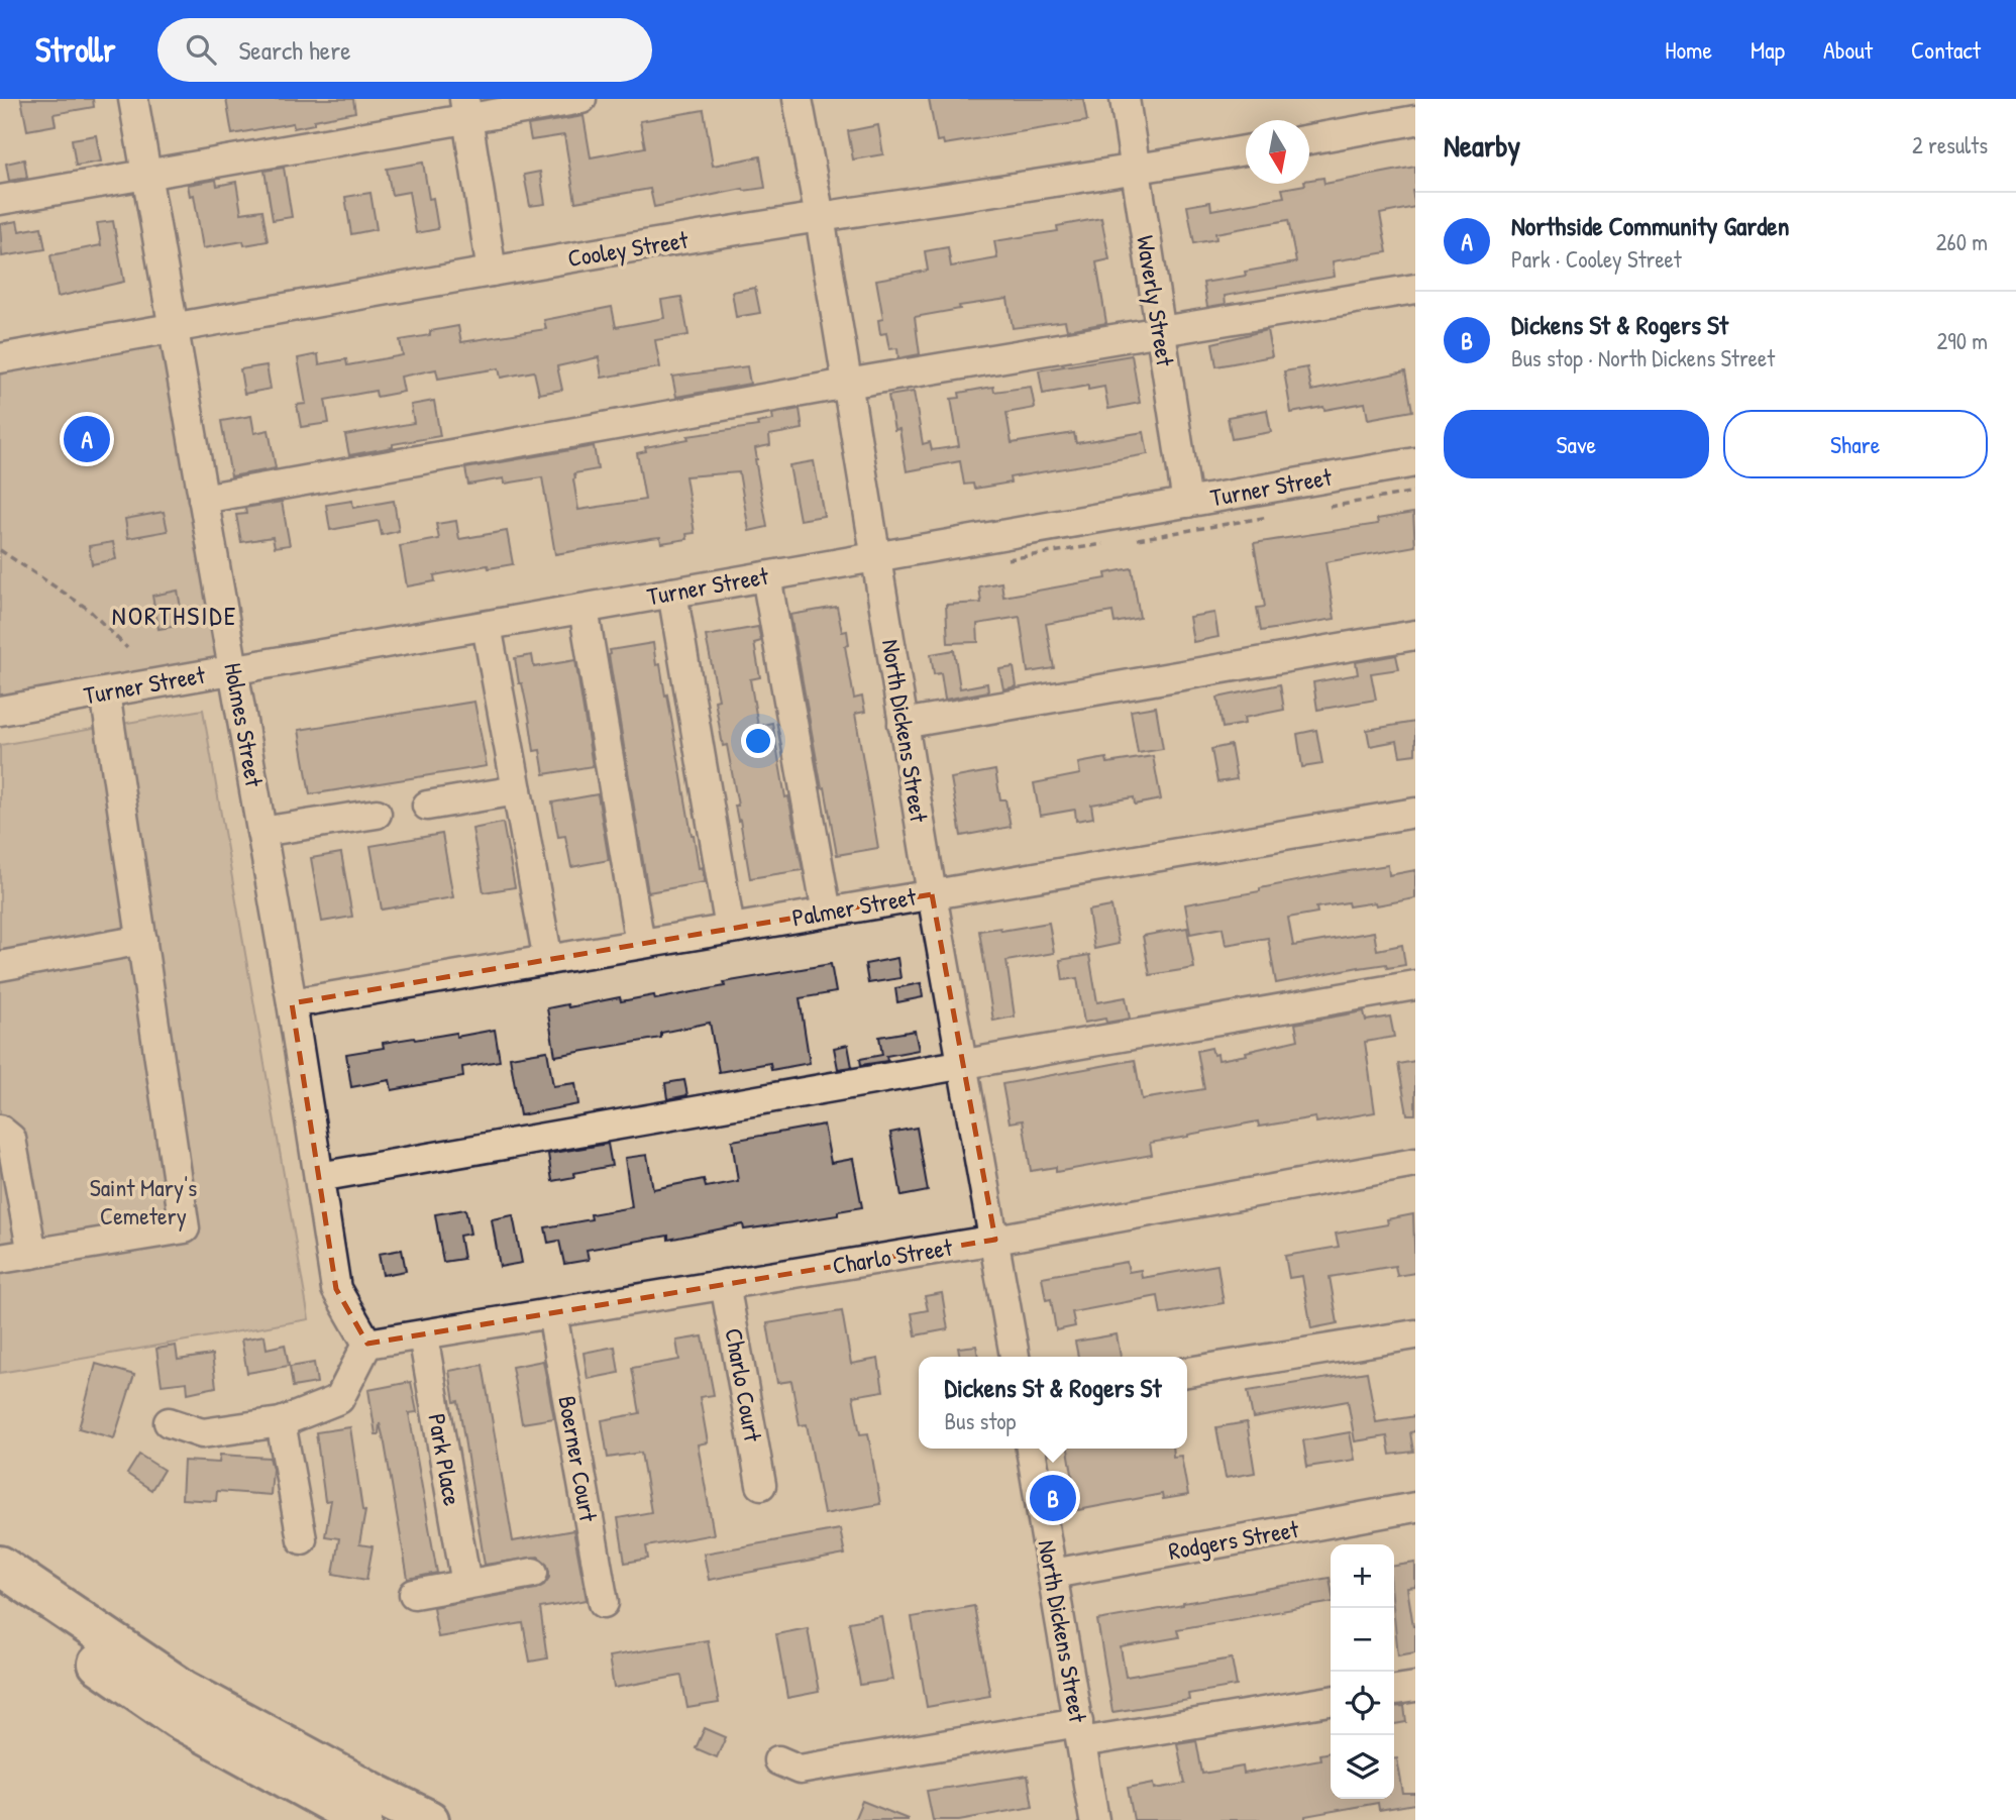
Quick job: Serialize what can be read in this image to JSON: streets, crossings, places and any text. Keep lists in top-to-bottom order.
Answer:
{
  "streets": {
    "street": [
      "Cooley Street",
      "Waverly Street",
      "Turner Street",
      "Holmes Street",
      "North Dickens Street",
      "Palmer Street",
      "Charlo Street",
      "Charlo Court",
      "Boerner Court",
      "Park Place",
      "Rodgers Street"
    ]
  },
  "crossings": [
    ["Cooley Street", "Waverly Street"],
    ["Cooley Street", "Holmes Street"],
    ["Cooley Street", "North Dickens Street"],
    ["Waverly Street", "Turner Street"],
    ["Turner Street", "Holmes Street"],
    ["Turner Street", "North Dickens Street"],
    ["Holmes Street", "Palmer Street"],
    ["Holmes Street", "Charlo Street"],
    ["North Dickens Street", "Palmer Street"],
    ["North Dickens Street", "Charlo Street"],
    ["North Dickens Street", "Rodgers Street"],
    ["Charlo Street", "Charlo Court"],
    ["Charlo Street", "Boerner Court"],
    ["Charlo Street", "Park Place"]
  ],
  "districts": ["NORTHSIDE"],
  "parks": ["Saint Mary's Cemetery"],
  "north": "bottom",
  "page": {
    "header": "Strollr",
    "search": "Search here",
    "nav": [
      "Home",
      "Map",
      "About",
      "Contact"
    ],
    "heading": ["Nearby", "2 results"],
    "list": [
      {
        "mark": "A",
        "name": "Northside Community Garden",
        "note": "Park · Cooley Street",
        "value": "260 m"
      },
      {
        "mark": "B",
        "name": "Dickens St & Rogers St",
        "note": "Bus stop · North Dickens Street",
        "value": "290 m"
      }
    ],
    "buttons": ["Save", "Share"],
    "pins": ["A", "B"],
    "popup": ["Dickens St & Rogers St", "Bus stop"],
    "map_buttons": ["+", "−"]
  }
}
